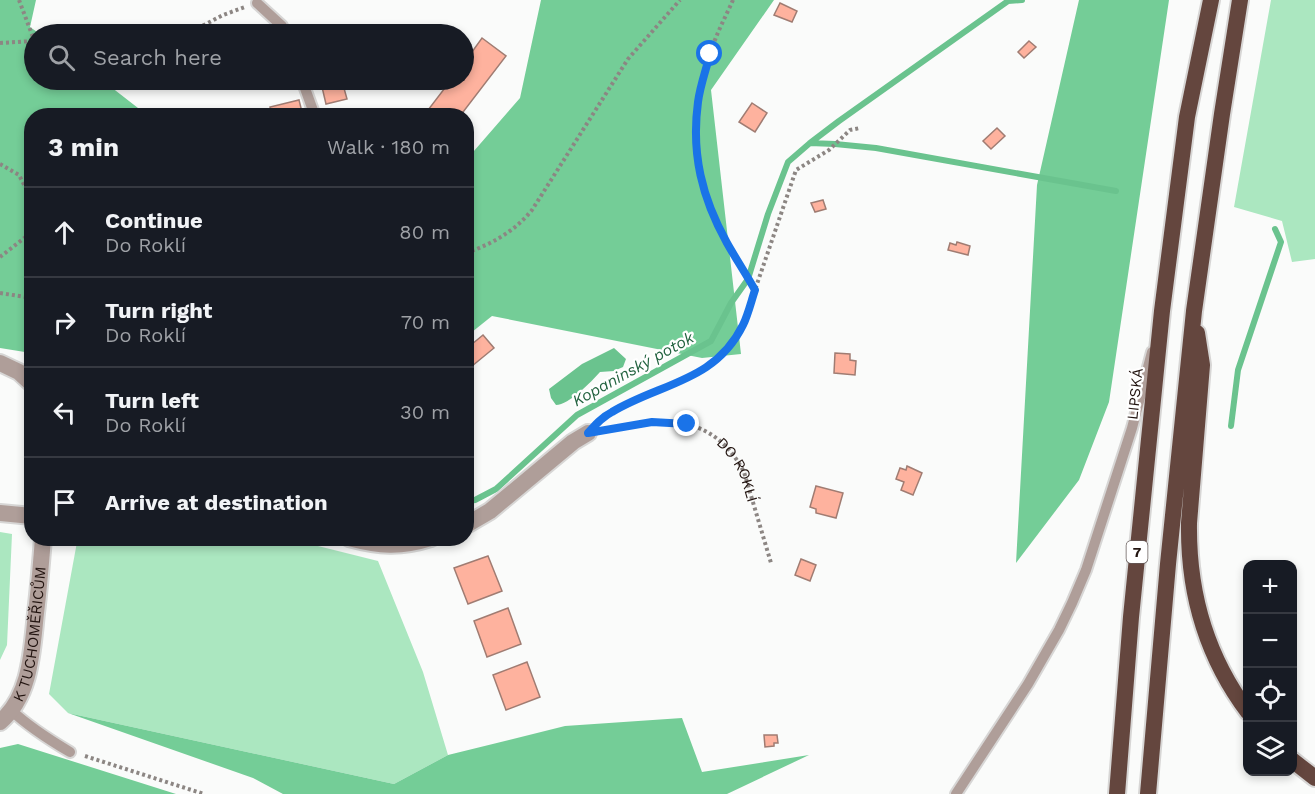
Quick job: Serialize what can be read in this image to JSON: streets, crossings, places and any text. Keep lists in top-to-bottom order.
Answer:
{
  "streets": {
    "highway": ["LIPSKÁ", "7"],
    "street": ["K TUCHOMĚŘICŮM"],
    "path": ["DO ROKLÍ"]
  },
  "water": ["Kopaninský potok"],
  "page": {
    "search": "Search here",
    "heading": ["3 min", "Walk · 180 m"],
    "list": [
      ["Continue", "Do Roklí", "80 m"],
      ["Turn right", "Do Roklí", "70 m"],
      ["Turn left", "Do Roklí", "30 m"],
      "Arrive at destination"
    ],
    "map_buttons": ["+", "−"]
  }
}
